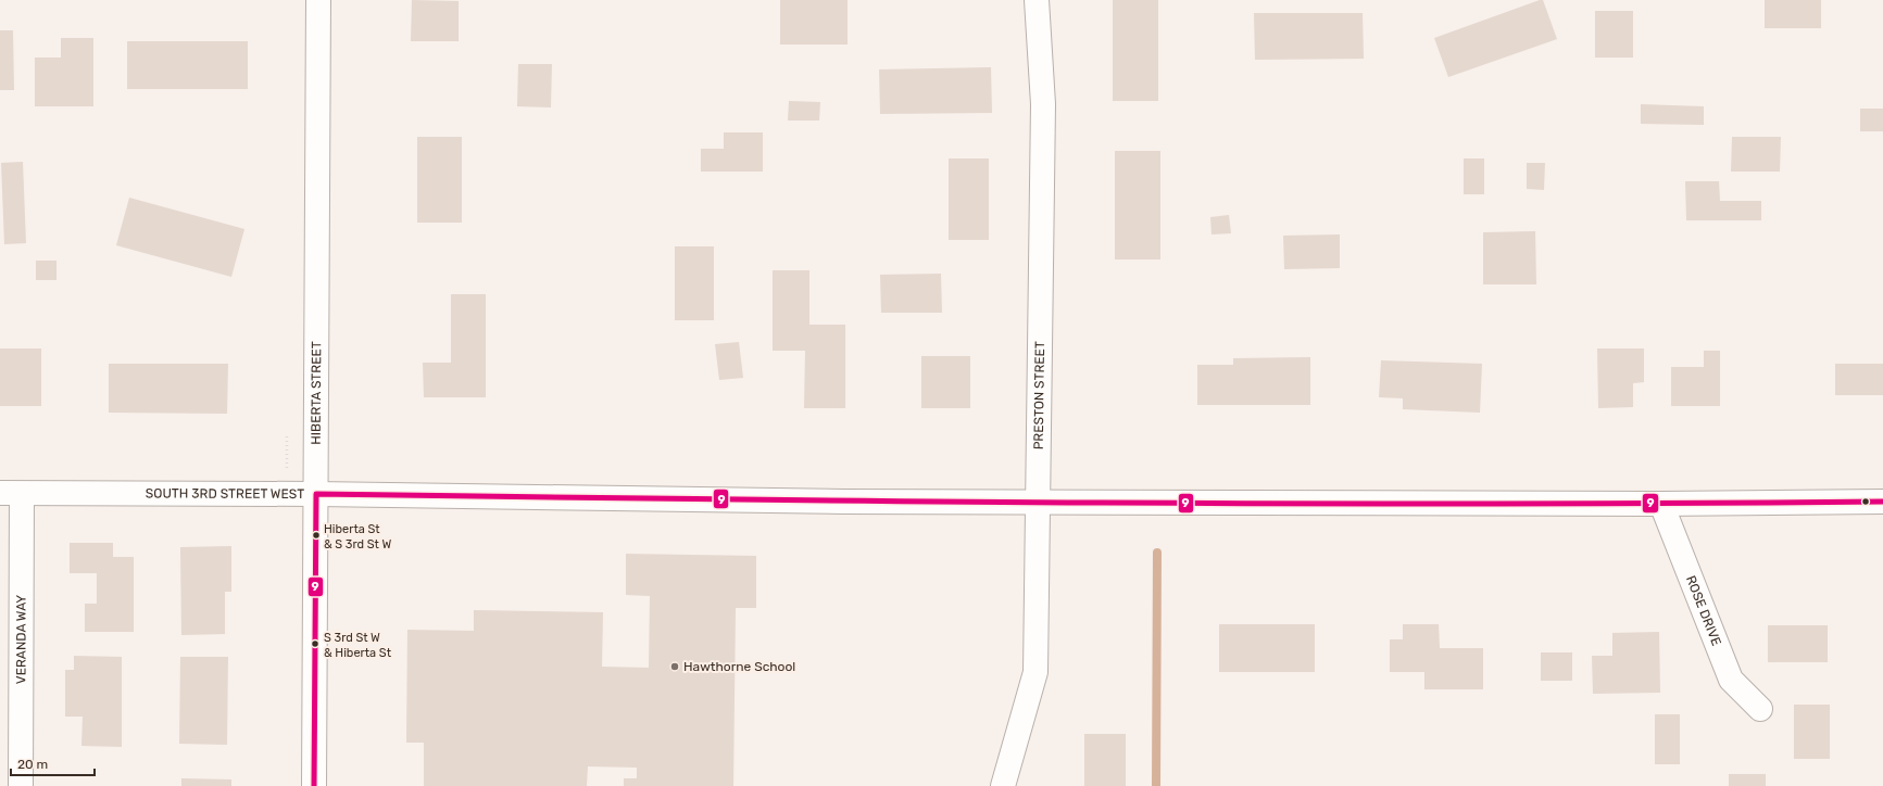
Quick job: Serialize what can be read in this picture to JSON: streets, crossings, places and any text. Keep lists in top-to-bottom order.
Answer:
{
  "streets": {
    "street": [
      "HIBERTA STREET",
      "PRESTON STREET",
      "SOUTH 3RD STREET WEST",
      "ROSE DRIVE",
      "VERANDA WAY"
    ]
  },
  "crossings": [
    ["HIBERTA STREET", "SOUTH 3RD STREET WEST"],
    ["PRESTON STREET", "SOUTH 3RD STREET WEST"],
    ["SOUTH 3RD STREET WEST", "ROSE DRIVE"],
    ["SOUTH 3RD STREET WEST", "VERANDA WAY"]
  ],
  "places": ["Hiberta St & S 3rd St W", "S 3rd St W & Hiberta St", "Hawthorne School"],
  "lines": ["transit line 9"],
  "scale_bar": "20 m"
}
